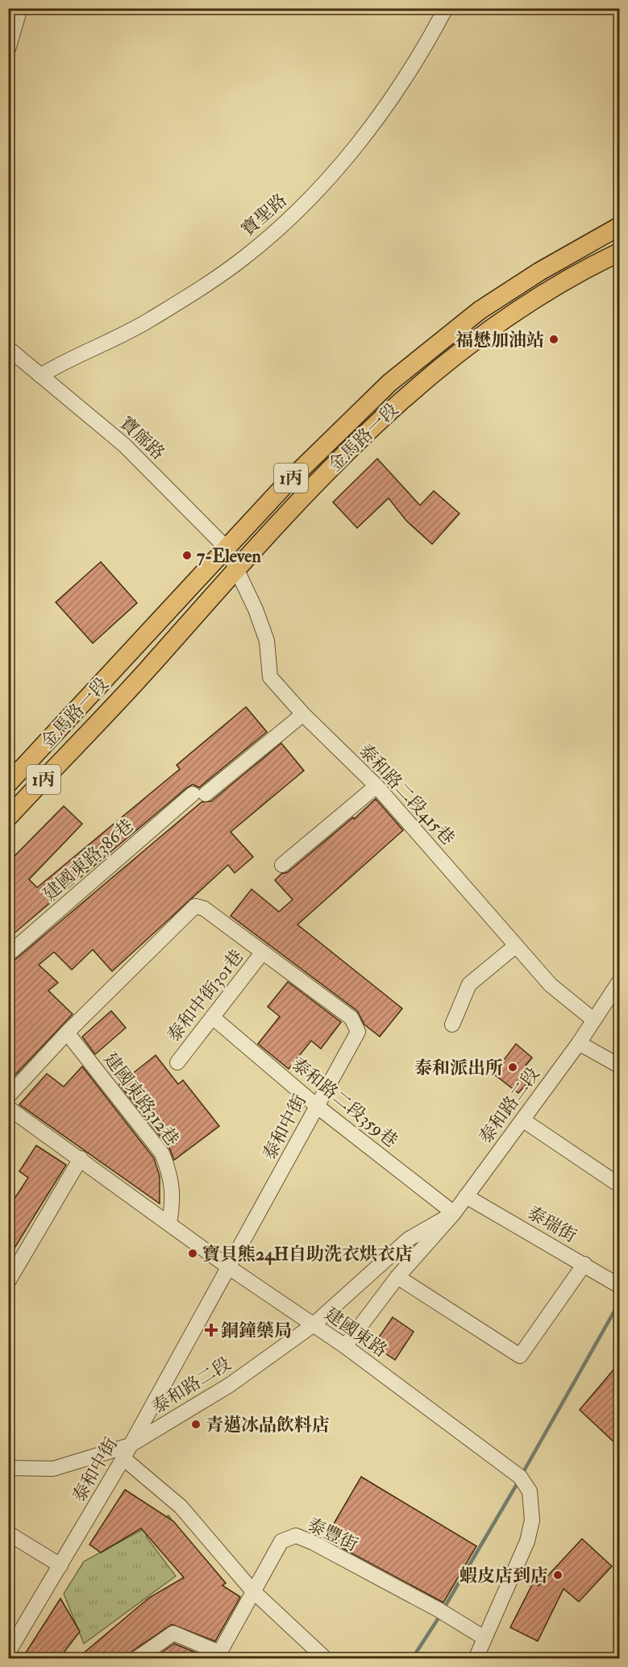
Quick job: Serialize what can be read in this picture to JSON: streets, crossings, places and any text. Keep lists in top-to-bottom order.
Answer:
{
  "streets": {
    "main road": ["金馬路一段", "1丙"],
    "street": [
      "寶聖路",
      "寶廍路",
      "泰和路二段415巷",
      "建國東路386巷",
      "泰和中街301巷",
      "建國東路312巷",
      "泰和路二段359巷",
      "泰和路二段",
      "泰和中街",
      "泰瑞街",
      "建國東路",
      "泰豐街"
    ]
  },
  "crossings": [
    ["寶聖路", "寶廍路"],
    ["金馬路一段", "寶廍路"],
    ["金馬路一段", "泰和路二段415巷"],
    ["寶廍路", "泰和路二段415巷"],
    ["泰和路二段415巷", "建國東路386巷"],
    ["泰和路二段415巷", "泰和路二段"],
    ["泰和中街301巷", "泰和路二段359巷"],
    ["泰和中街301巷", "泰和中街"],
    ["建國東路312巷", "泰和中街"],
    ["建國東路312巷", "建國東路"],
    ["泰和路二段359巷", "泰和路二段"],
    ["泰和路二段359巷", "泰和中街"],
    ["泰和路二段", "泰和中街"],
    ["泰和路二段", "泰瑞街"],
    ["泰和路二段", "建國東路"],
    ["泰和中街", "建國東路"],
    ["建國東路", "泰豐街"]
  ],
  "places": {
    "other": [
      "福懋加油站",
      "7-Eleven",
      "泰和派出所",
      "寶貝熊24H自助洗衣烘衣店",
      "青邁冰品飲料店",
      "蝦皮店到店"
    ],
    "health": ["銅鐘藥局"]
  }
}
